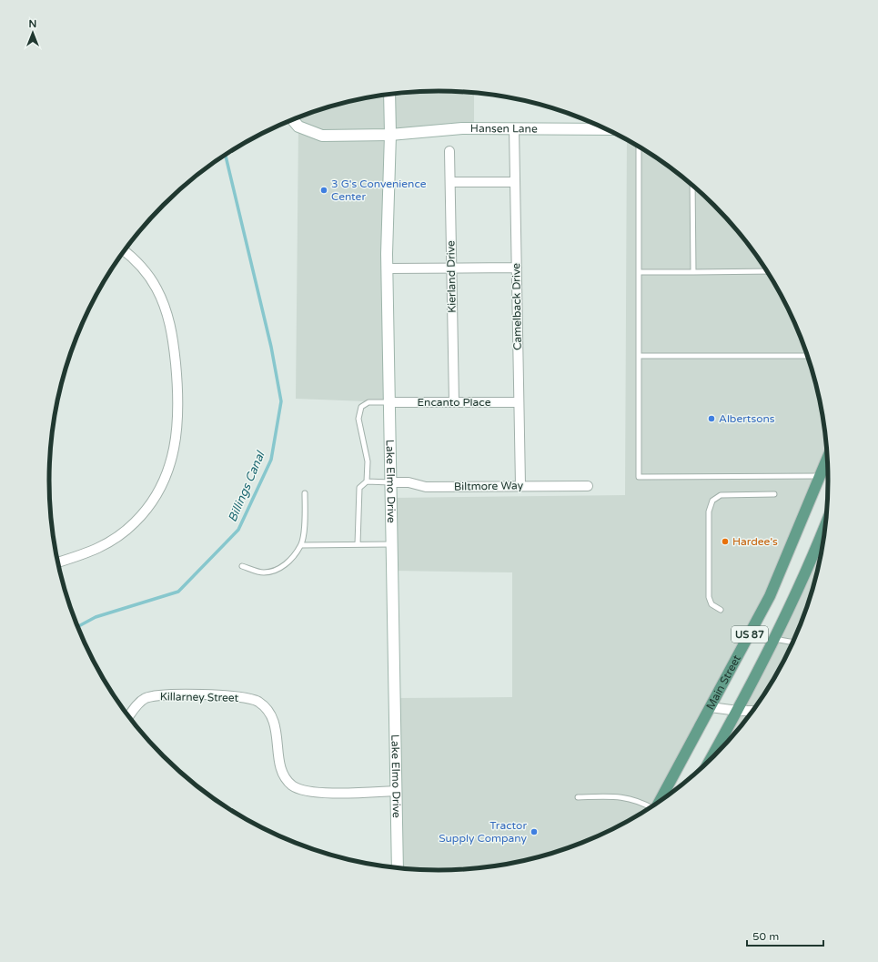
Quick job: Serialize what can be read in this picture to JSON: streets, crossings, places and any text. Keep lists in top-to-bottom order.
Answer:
{
  "streets": {
    "main road": [
      "Hansen Lane",
      "Lake Elmo Drive",
      "US 87",
      "Main Street"
    ],
    "street": [
      "Kierland Drive",
      "Camelback Drive",
      "Encanto Place",
      "Biltmore Way",
      "Killarney Street"
    ]
  },
  "crossings": [
    ["Hansen Lane", "Camelback Drive"],
    ["Hansen Lane", "Lake Elmo Drive"],
    ["Kierland Drive", "Encanto Place"],
    ["Camelback Drive", "Encanto Place"],
    ["Camelback Drive", "Biltmore Way"],
    ["Encanto Place", "Lake Elmo Drive"],
    ["Lake Elmo Drive", "Biltmore Way"],
    ["Lake Elmo Drive", "Killarney Street"]
  ],
  "water": ["Billings Canal"],
  "places": [
    "3 G's Convenience Center",
    "Albertsons",
    "Hardee's",
    "Tractor Supply Company"
  ],
  "scale_bar": "50 m",
  "north": "top"
}
